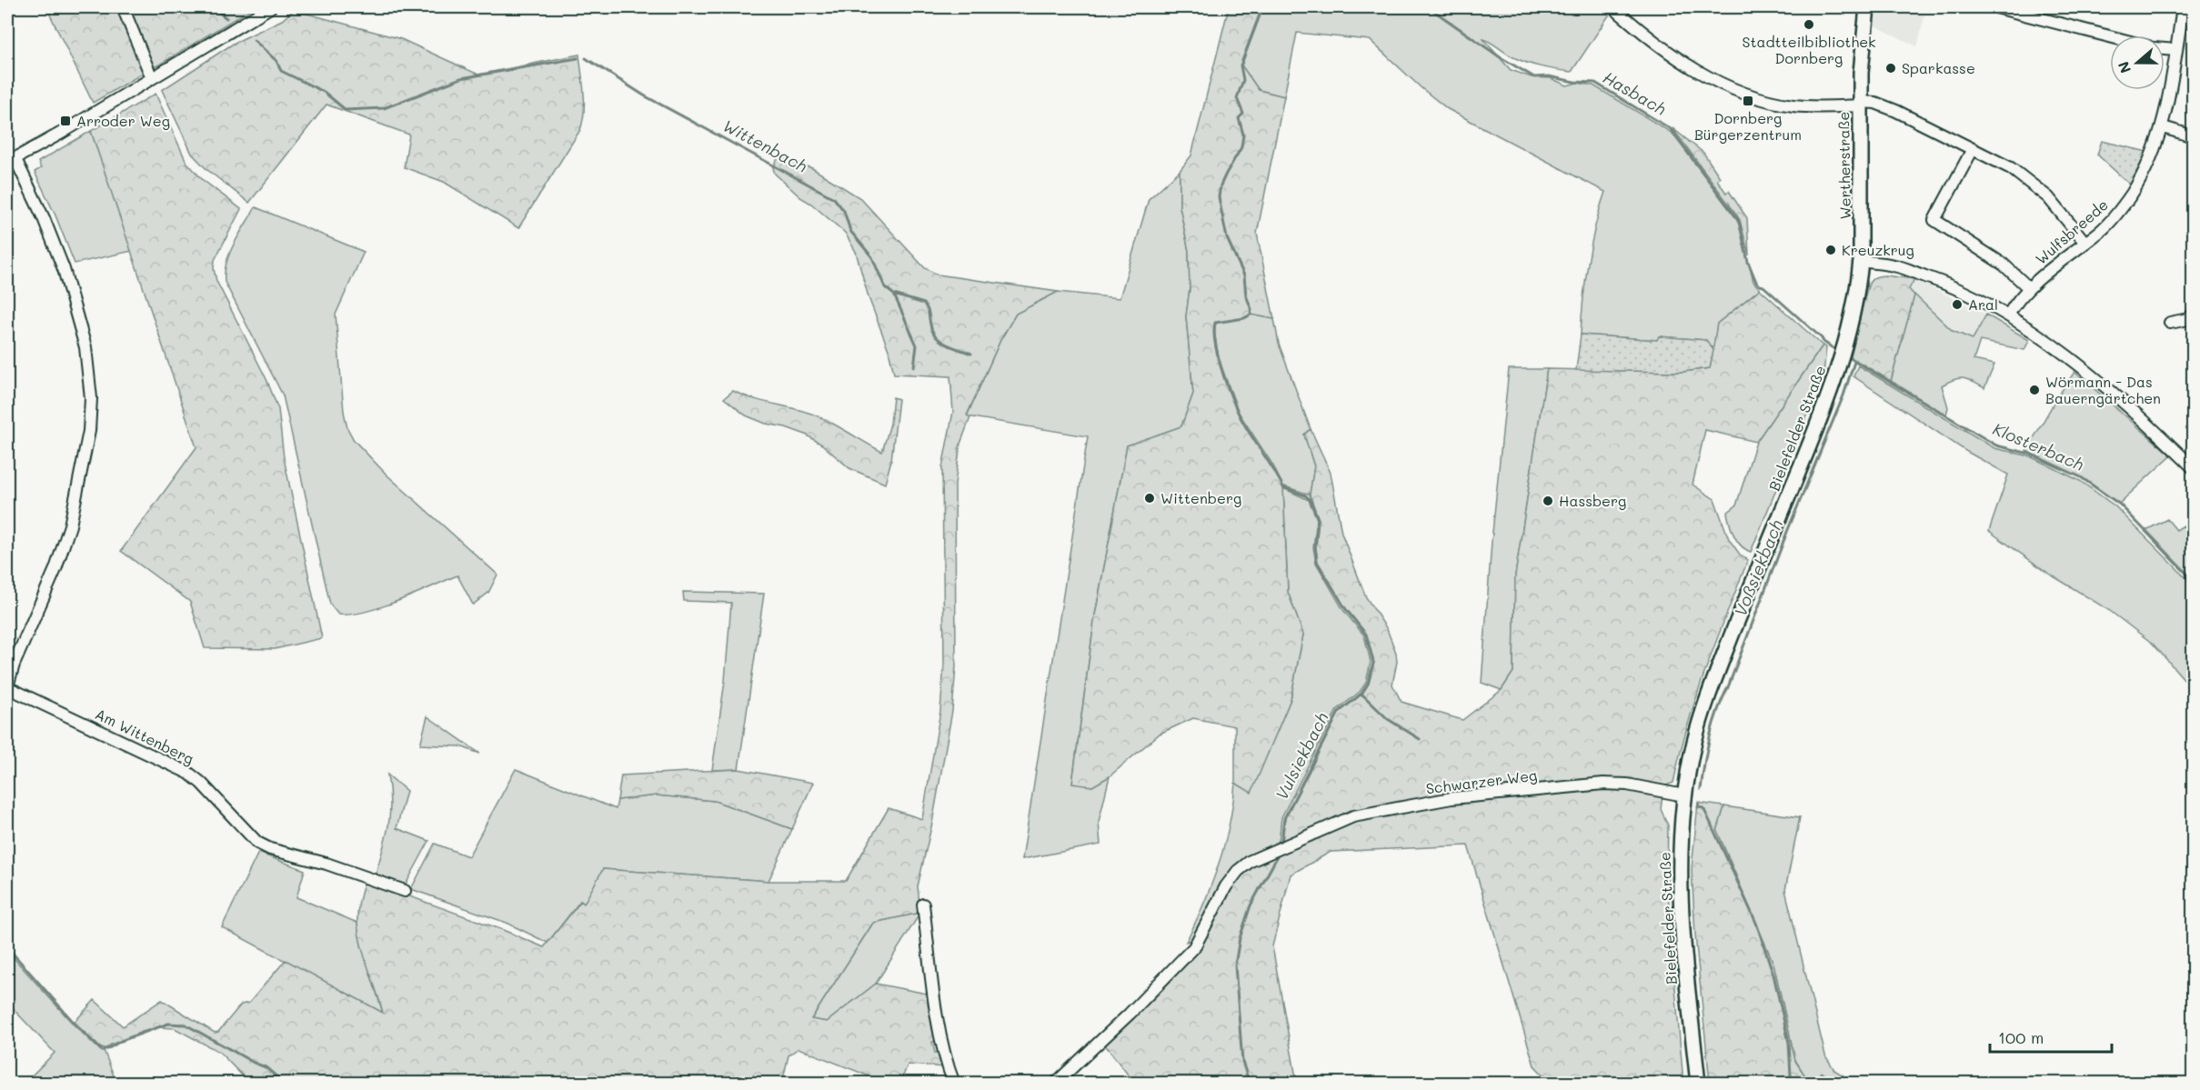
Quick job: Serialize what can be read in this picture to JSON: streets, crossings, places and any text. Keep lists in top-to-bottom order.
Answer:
{
  "streets": {
    "main road": ["Wertherstraße", "Bielefelder Straße"],
    "street": ["Wulfsbreede", "Am Wittenberg", "Schwarzer Weg"]
  },
  "crossings": [
    ["Wertherstraße", "Bielefelder Straße"],
    ["Bielefelder Straße", "Schwarzer Weg"]
  ],
  "water": [
    "Hasbach",
    "Wittenbach",
    "Klosterbach",
    "Voßsiekbach",
    "Vulsiekbach"
  ],
  "places": {
    "other": [
      "Stadtteilbibliothek Dornberg",
      "Sparkasse",
      "Kreuzkrug",
      "Aral",
      "Wörmann - Das Bauerngärtchen",
      "Wittenberg",
      "Hassberg"
    ],
    "transit": ["Dornberg Bürgerzentrum", "Arroder Weg"]
  },
  "scale_bar": "100 m",
  "north": "left"
}
